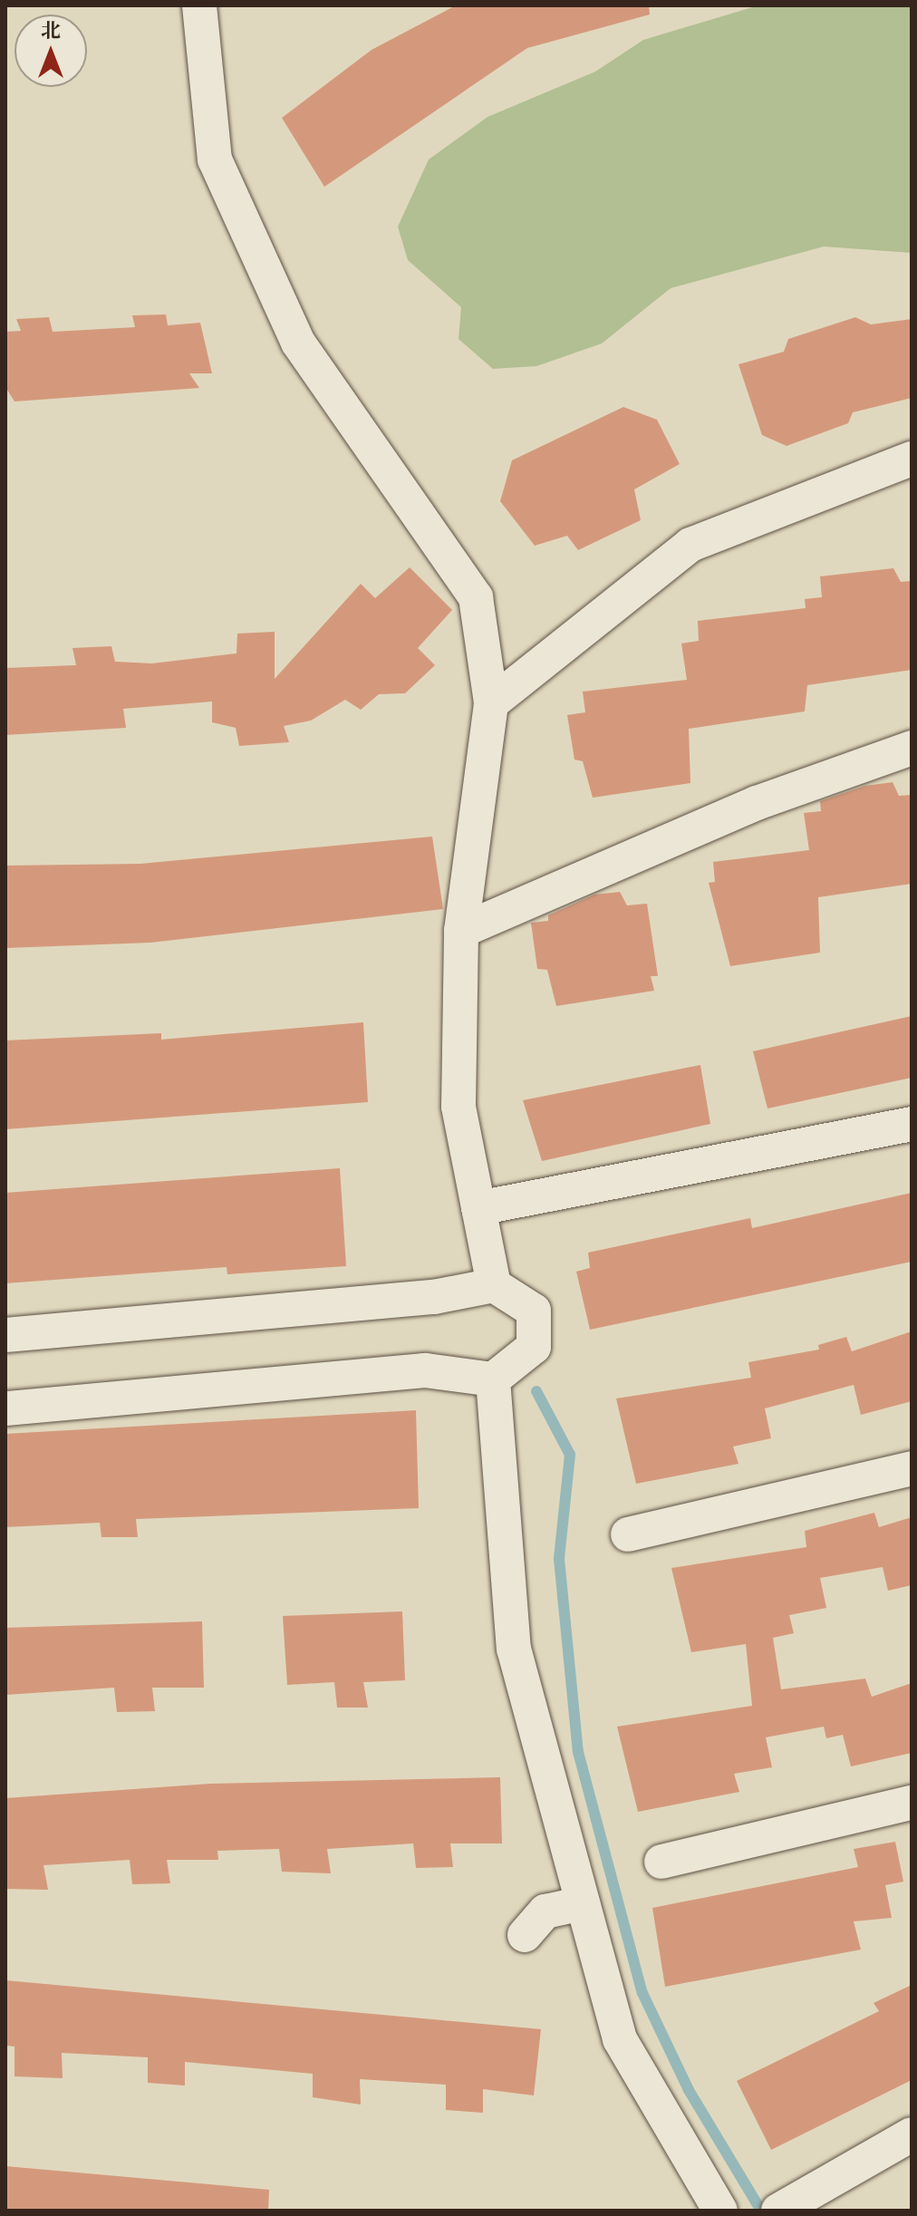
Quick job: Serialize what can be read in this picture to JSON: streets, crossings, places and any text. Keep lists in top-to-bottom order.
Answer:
{
  "north": "top"
}
